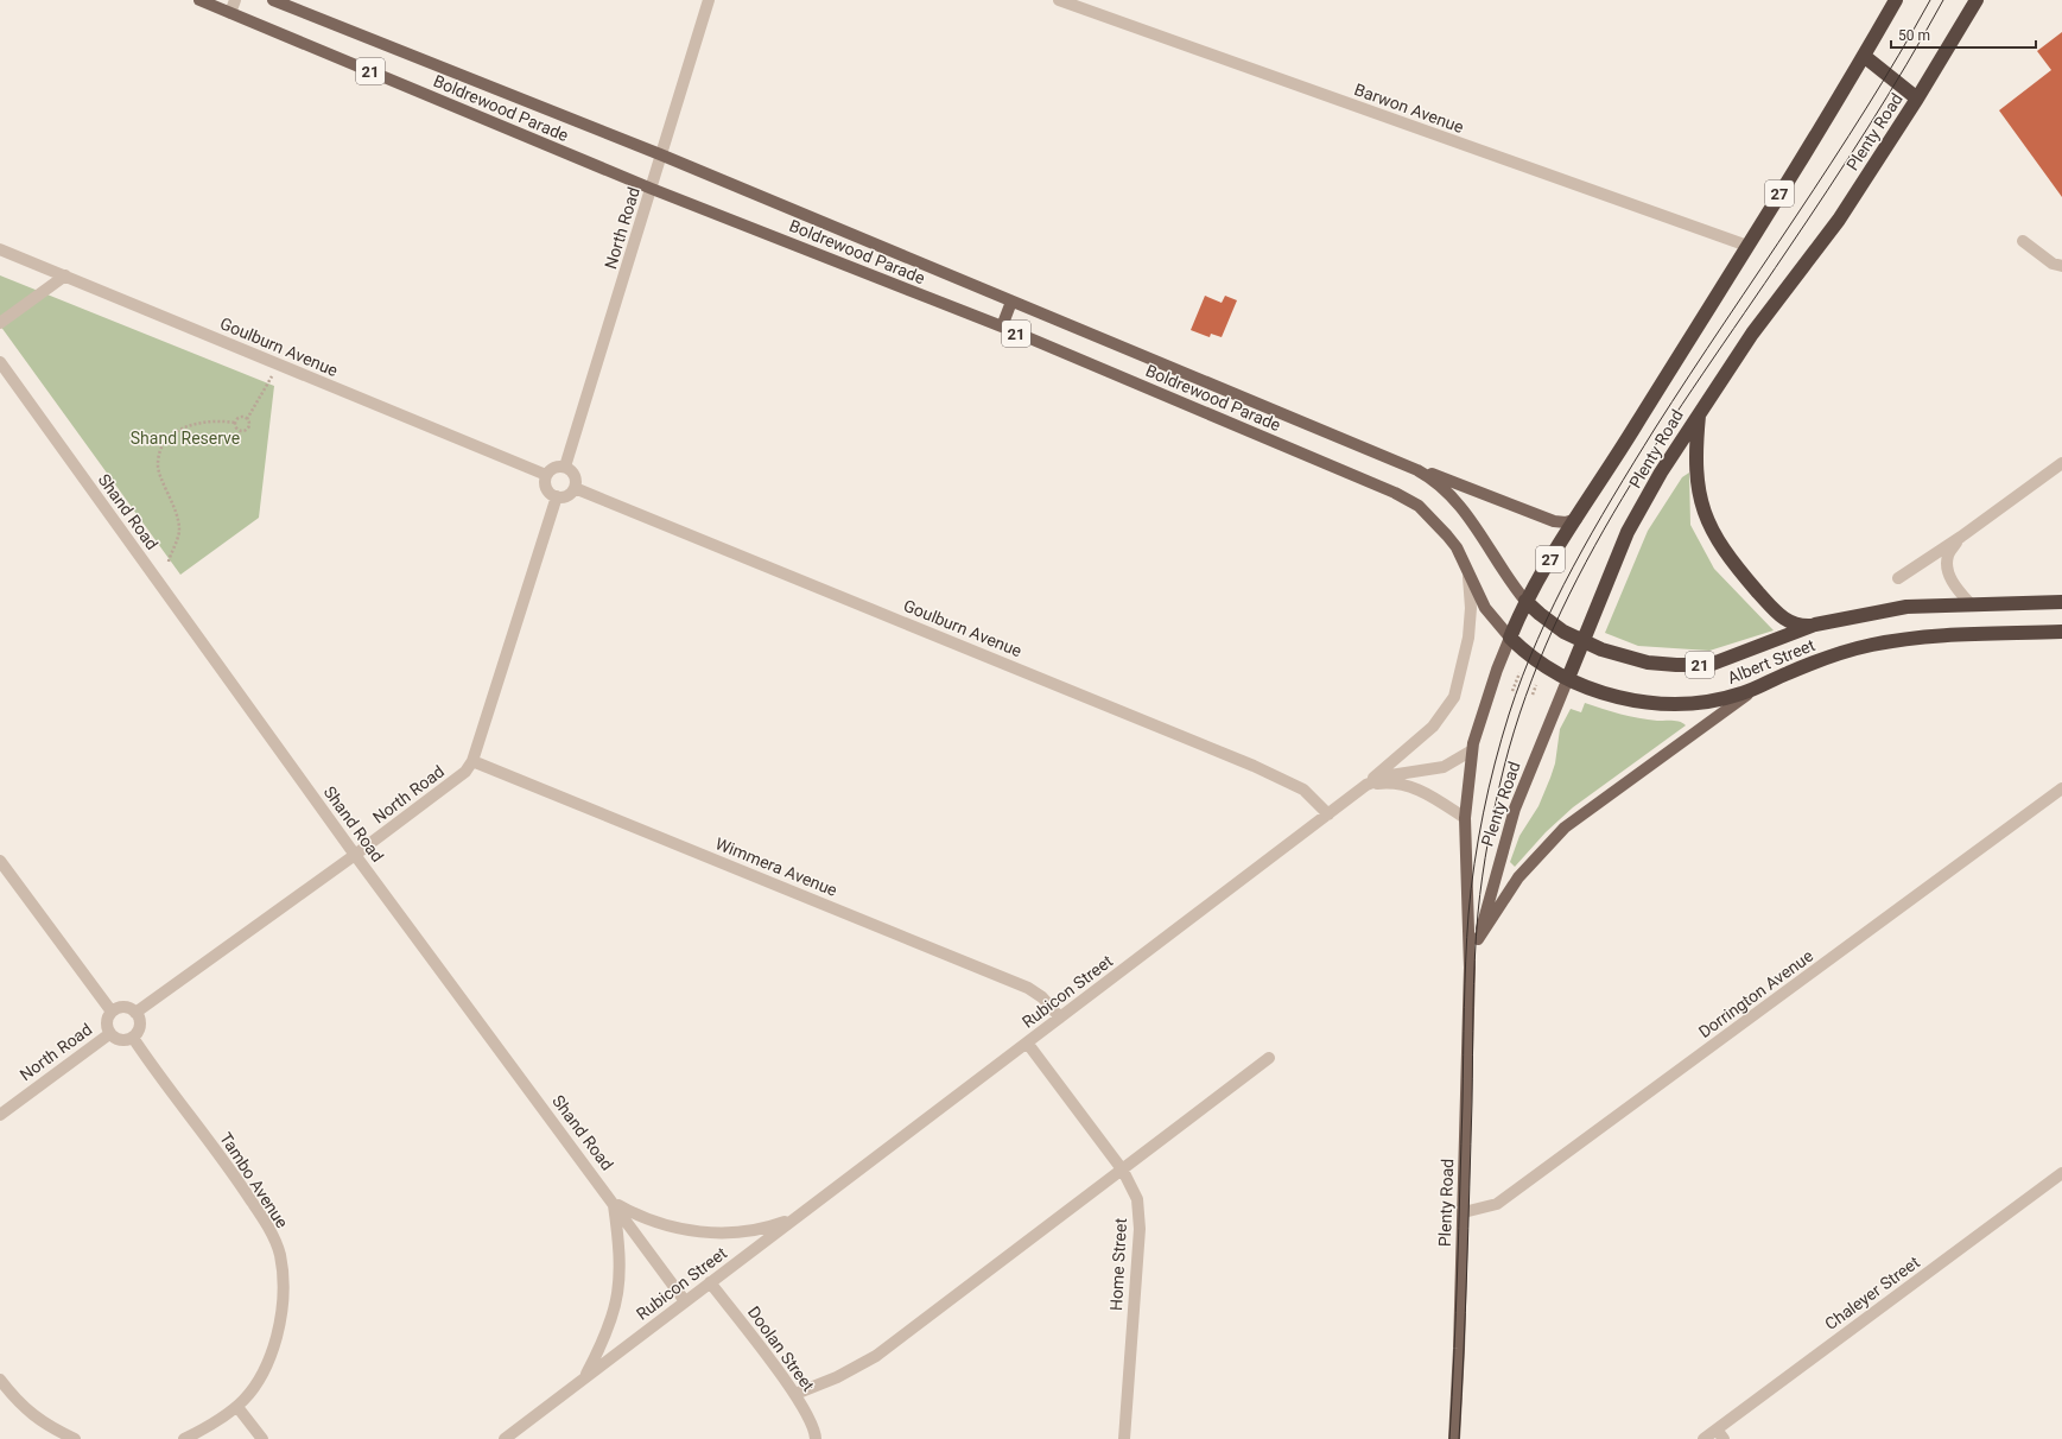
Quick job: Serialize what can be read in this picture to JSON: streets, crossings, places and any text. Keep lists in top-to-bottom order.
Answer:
{
  "streets": {
    "highway": [
      "21",
      "Plenty Road",
      "27",
      "Albert Street"
    ],
    "main road": ["Boldrewood Parade"],
    "street": [
      "Barwon Avenue",
      "North Road",
      "Goulburn Avenue",
      "Shand Road",
      "Wimmera Avenue",
      "Rubicon Street",
      "Dorrington Avenue",
      "Tambo Avenue",
      "Home Street",
      "Chaleyer Street",
      "Doolan Street"
    ]
  },
  "crossings": [
    ["Boldrewood Parade", "Plenty Road"],
    ["Boldrewood Parade", "North Road"],
    ["Boldrewood Parade", "Albert Street"],
    ["Boldrewood Parade", "Rubicon Street"],
    ["Barwon Avenue", "Plenty Road"],
    ["Plenty Road", "Albert Street"],
    ["Plenty Road", "Rubicon Street"],
    ["Plenty Road", "Dorrington Avenue"],
    ["North Road", "Goulburn Avenue"],
    ["North Road", "Shand Road"],
    ["North Road", "Wimmera Avenue"],
    ["North Road", "Tambo Avenue"],
    ["Goulburn Avenue", "Rubicon Street"],
    ["Shand Road", "Rubicon Street"],
    ["Wimmera Avenue", "Rubicon Street"],
    ["Rubicon Street", "Home Street"],
    ["Rubicon Street", "Doolan Street"]
  ],
  "parks": ["Shand Reserve"],
  "scale_bar": "50 m"
}
